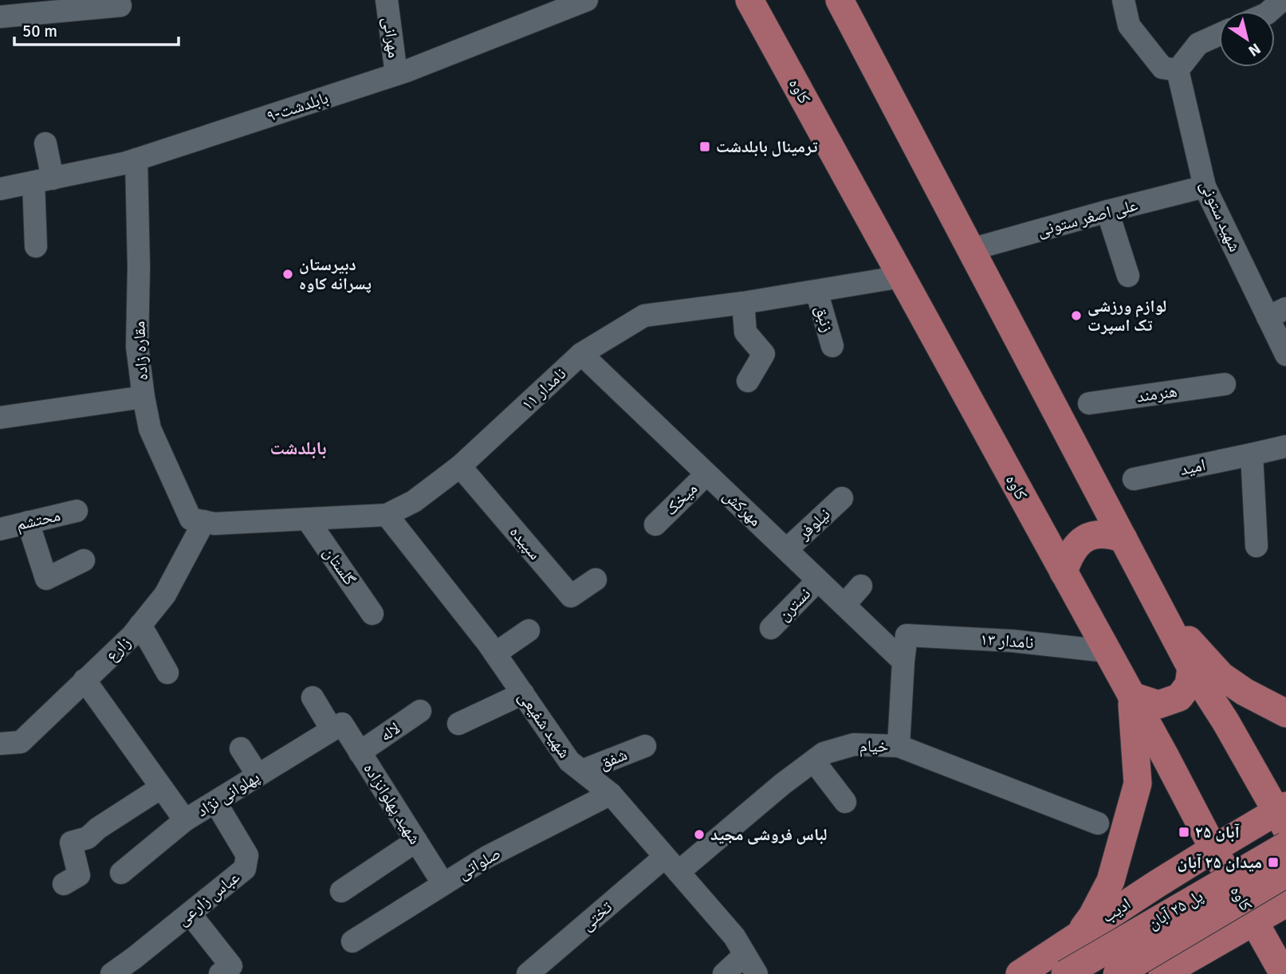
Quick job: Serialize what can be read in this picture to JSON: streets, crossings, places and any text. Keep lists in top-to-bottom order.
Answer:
{
  "streets": {
    "main road": ["کاوه", "پل ۲۵ آبان", "ادیب"],
    "street": [
      "مهرانی",
      "۹-بابلدشت",
      "شهید ستونی",
      "علی اصغر ستونی",
      "زنبق",
      "مقاره زاده",
      "۱۱ نامدار",
      "هنرمند",
      "امید",
      "میخک",
      "مهرکش",
      "محتشم",
      "نیلوفر",
      "سپیده",
      "گلستان",
      "نسترن",
      "۱۳ نامدار",
      "زارع",
      "شهید شفیعی",
      "لاله",
      "خیام",
      "شفق",
      "پهلوانی نژاد",
      "شهید پهلوانزاده",
      "صلواتی",
      "عباس زارعی",
      "تختی"
    ]
  },
  "crossings": [
    ["مهرانی", "۹-بابلدشت"],
    ["کاوه", "۱۱ نامدار"],
    ["کاوه", "۱۳ نامدار"],
    ["کاوه", "ادیب"],
    ["۹-بابلدشت", "مقاره زاده"],
    ["شهید ستونی", "علی اصغر ستونی"],
    ["زنبق", "۱۱ نامدار"],
    ["مقاره زاده", "۱۱ نامدار"],
    ["مقاره زاده", "زارع"],
    ["۱۱ نامدار", "مهرکش"],
    ["۱۱ نامدار", "سپیده"],
    ["۱۱ نامدار", "گلستان"],
    ["۱۱ نامدار", "زارع"],
    ["۱۱ نامدار", "شهید شفیعی"],
    ["میخک", "مهرکش"],
    ["مهرکش", "نیلوفر"],
    ["مهرکش", "نسترن"],
    ["مهرکش", "۱۳ نامدار"],
    ["شهید شفیعی", "خیام"],
    ["شهید شفیعی", "شفق"],
    ["شهید شفیعی", "صلواتی"],
    ["شهید شفیعی", "تختی"],
    ["لاله", "شهید پهلوانزاده"],
    ["خیام", "تختی"],
    ["پهلوانی نژاد", "شهید پهلوانزاده"],
    ["پهلوانی نژاد", "عباس زارعی"],
    ["شهید پهلوانزاده", "صلواتی"]
  ],
  "districts": ["بابلدشت"],
  "places": {
    "transit": ["ترمینال بابلدشت", "۲۵ آبان", "میدان ۲۵ آبان"],
    "other": ["دبیرستان پسرانه کاوه", "لوازم ورزشی تک اسپرت", "لباس فروشی مجید"]
  },
  "scale_bar": "50 m",
  "north": "bottom right"
}
